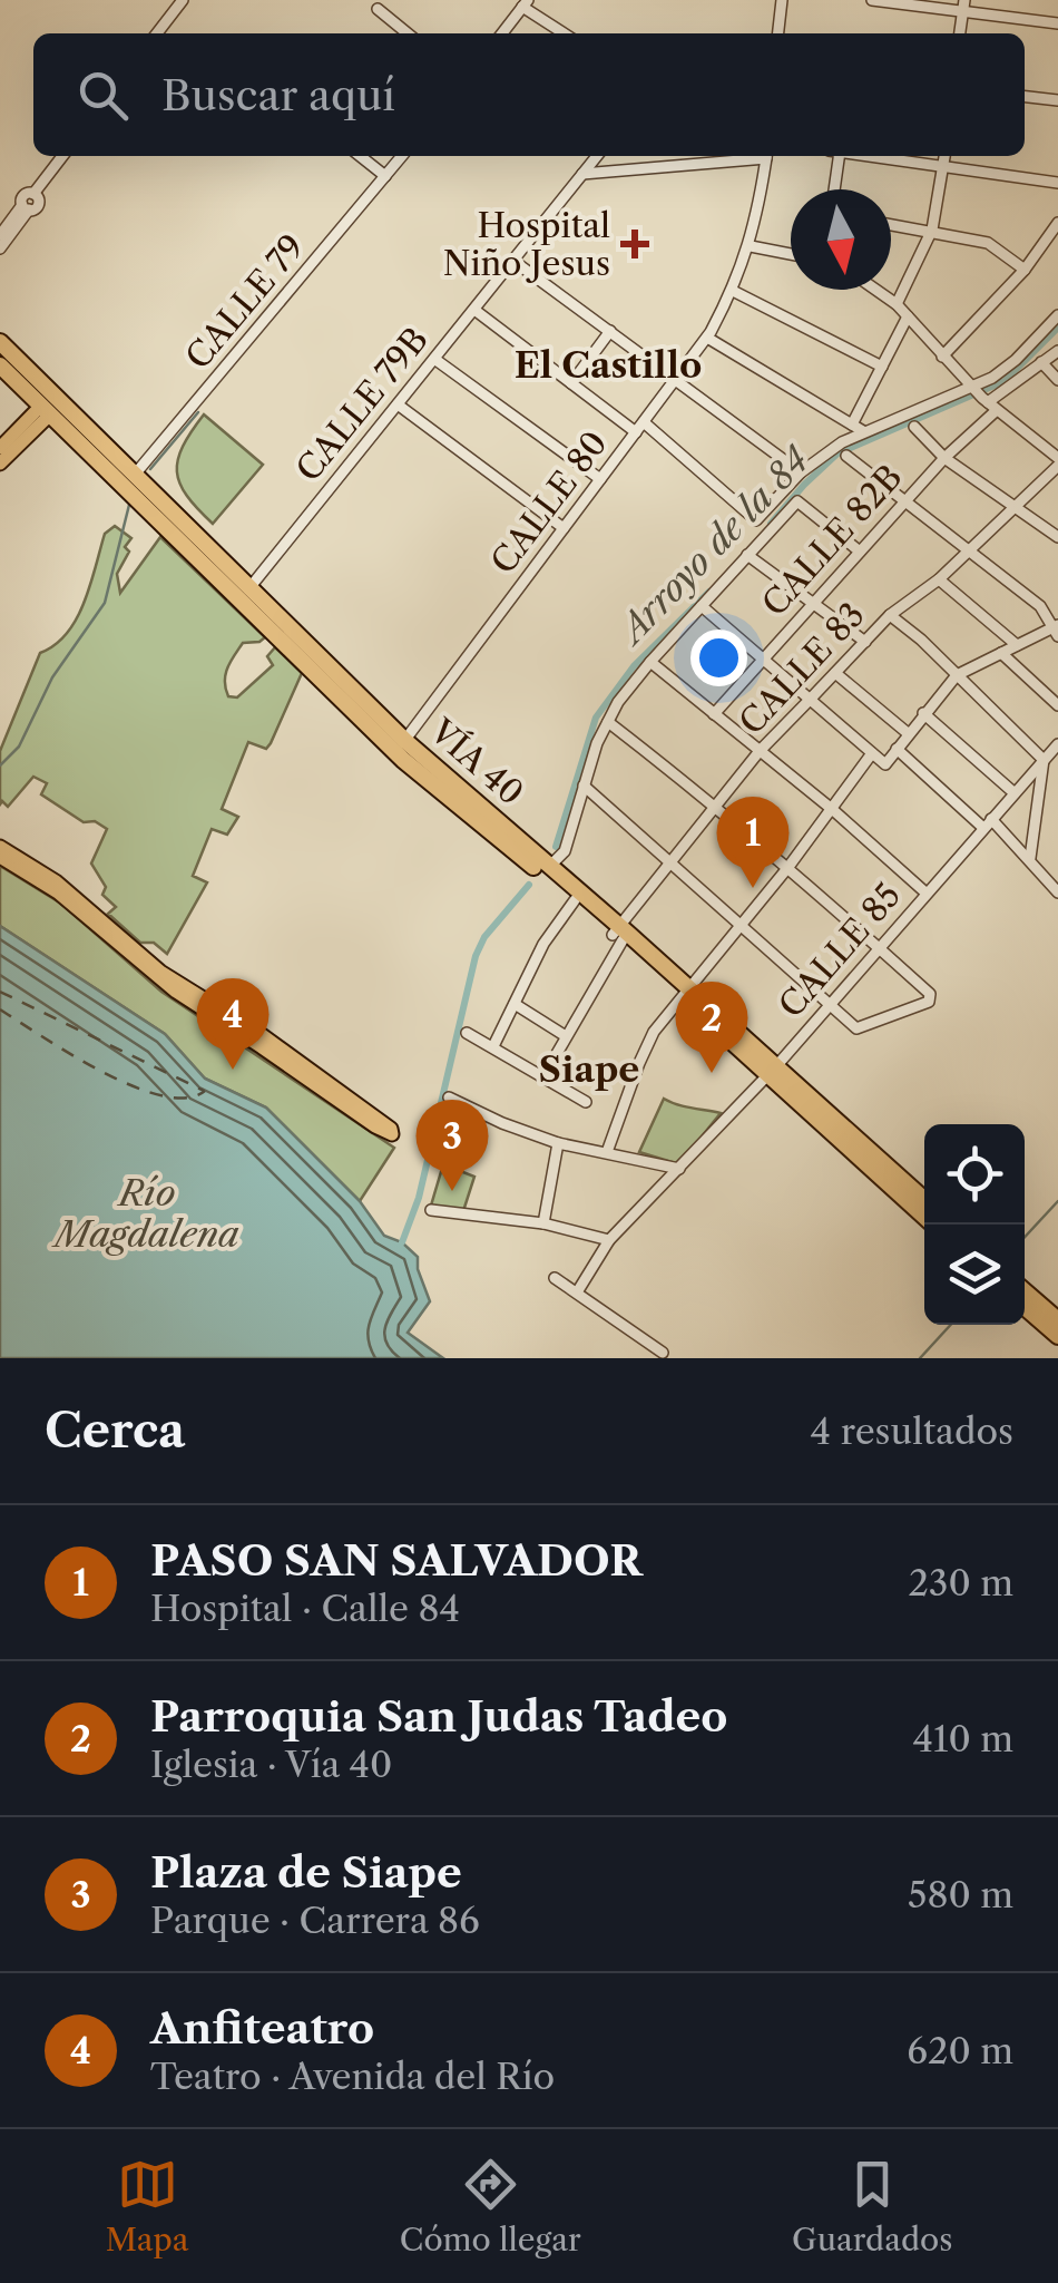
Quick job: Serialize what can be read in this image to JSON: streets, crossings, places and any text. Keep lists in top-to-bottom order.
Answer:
{
  "streets": {
    "highway": ["VÍA 40"],
    "street": [
      "CALLE 79",
      "CALLE 79B",
      "CALLE 80",
      "CALLE 82B",
      "CALLE 83",
      "CALLE 85"
    ]
  },
  "crossings": [
    ["CALLE 79", "VÍA 40"],
    ["CALLE 79B", "VÍA 40"],
    ["CALLE 80", "VÍA 40"],
    ["CALLE 83", "VÍA 40"],
    ["VÍA 40", "CALLE 85"]
  ],
  "districts": ["El Castillo", "Siape"],
  "water": ["Arroyo de la 84", "Río Magdalena"],
  "places": {
    "health": ["Hospital Niño Jesus"]
  },
  "north": "bottom",
  "page": {
    "search": "Buscar aquí",
    "pins": [
      "1",
      "4",
      "2",
      "3"
    ],
    "heading": ["Cerca", "4 resultados"],
    "list": [
      {
        "mark": "1",
        "name": "PASO SAN SALVADOR",
        "note": "Hospital · Calle 84",
        "value": "230 m"
      },
      {
        "mark": "2",
        "name": "Parroquia San Judas Tadeo",
        "note": "Iglesia · Vía 40",
        "value": "410 m"
      },
      {
        "mark": "3",
        "name": "Plaza de Siape",
        "note": "Parque · Carrera 86",
        "value": "580 m"
      },
      {
        "mark": "4",
        "name": "Anfiteatro",
        "note": "Teatro · Avenida del Río",
        "value": "620 m"
      }
    ],
    "nav": ["Mapa", "Cómo llegar", "Guardados"]
  }
}
